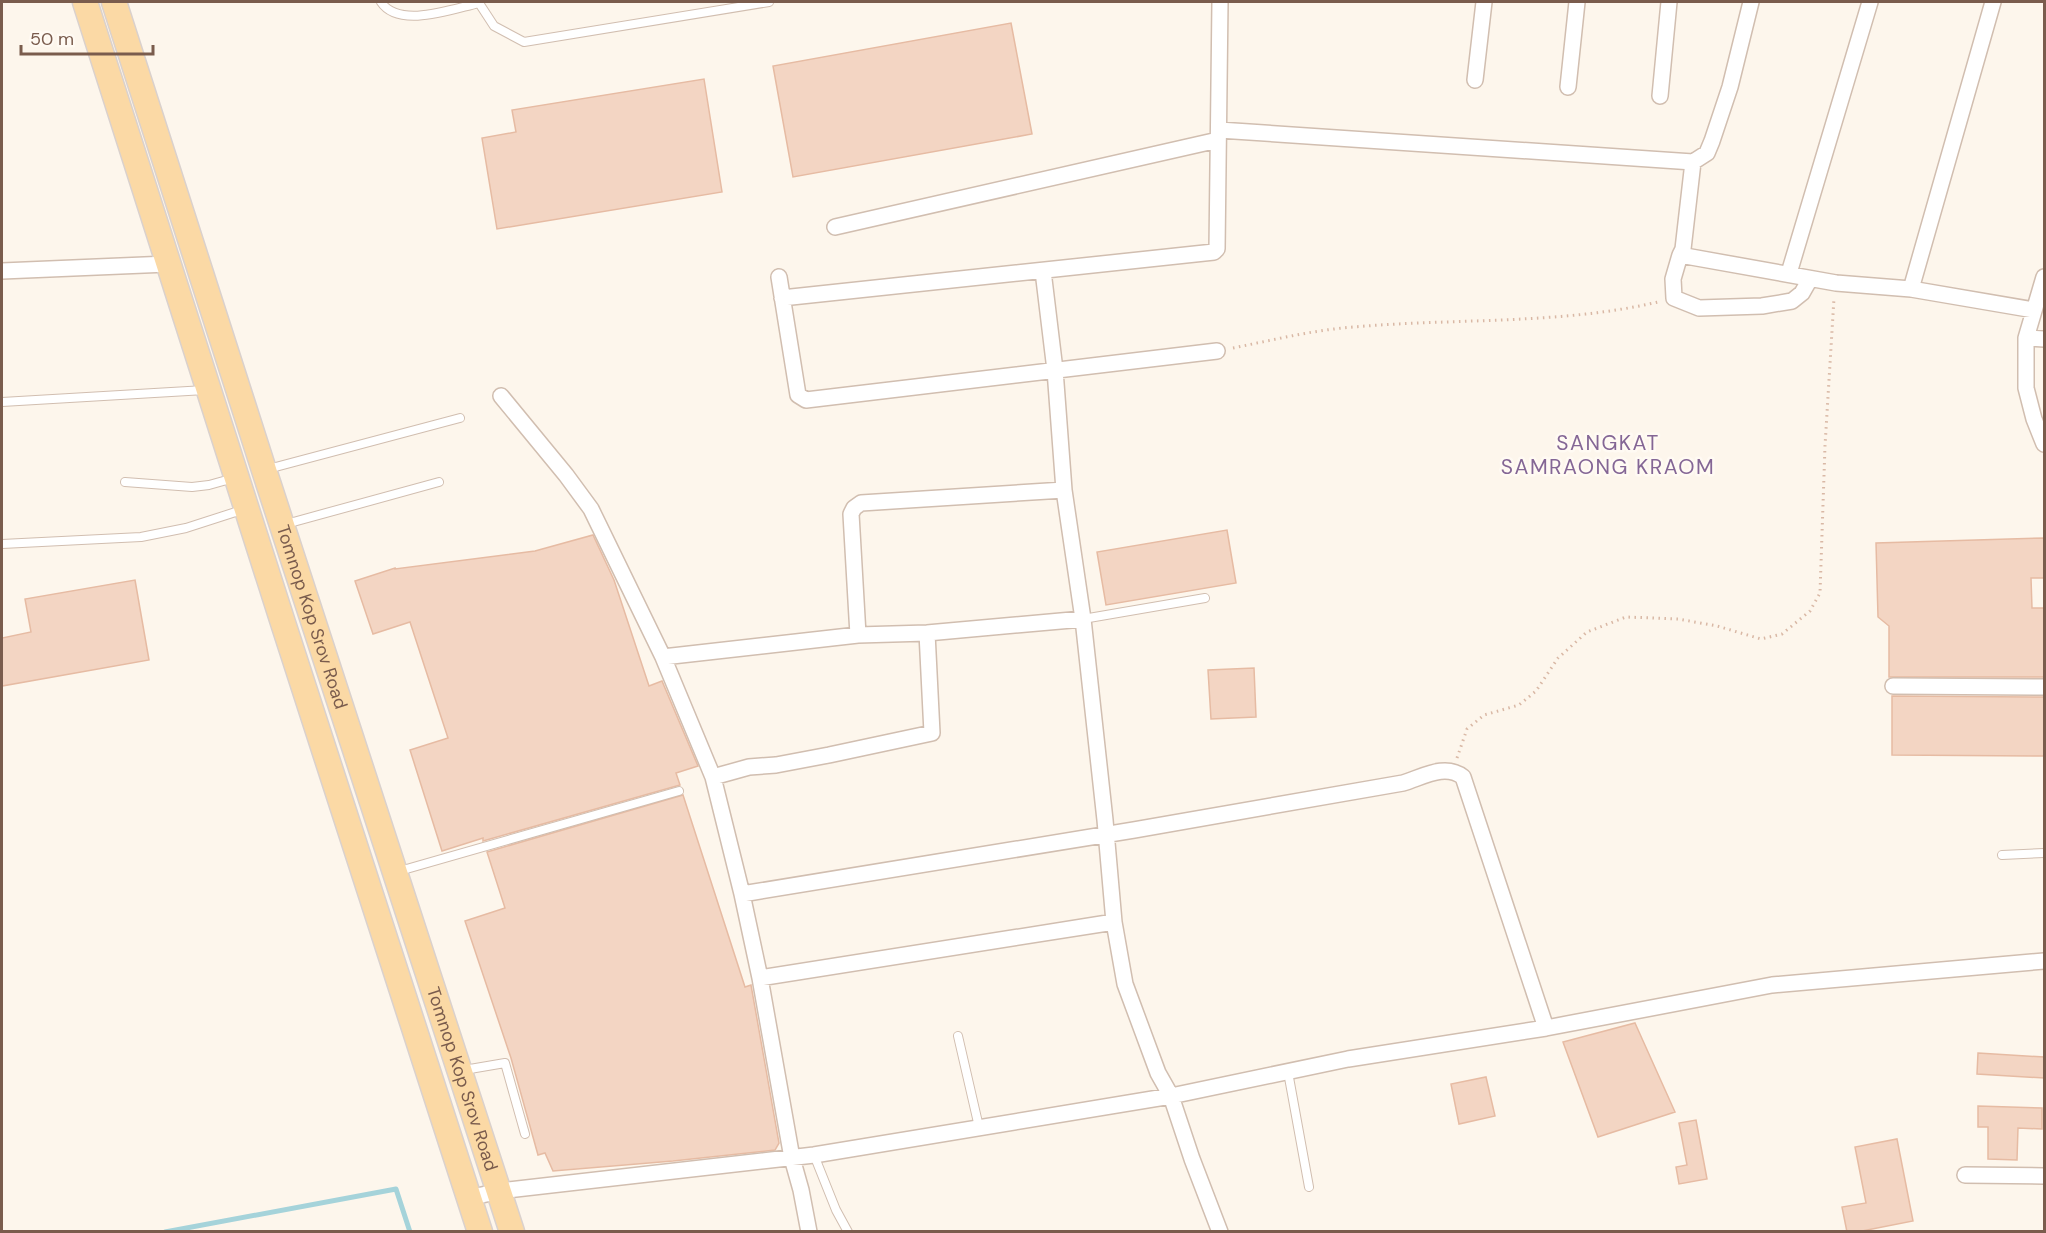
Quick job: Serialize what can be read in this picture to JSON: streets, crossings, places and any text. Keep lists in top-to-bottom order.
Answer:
{
  "streets": {
    "main road": ["Tomnop Kop Srov Road"]
  },
  "districts": ["SANGKAT SAMRAONG KRAOM"],
  "scale_bar": "50 m"
}
